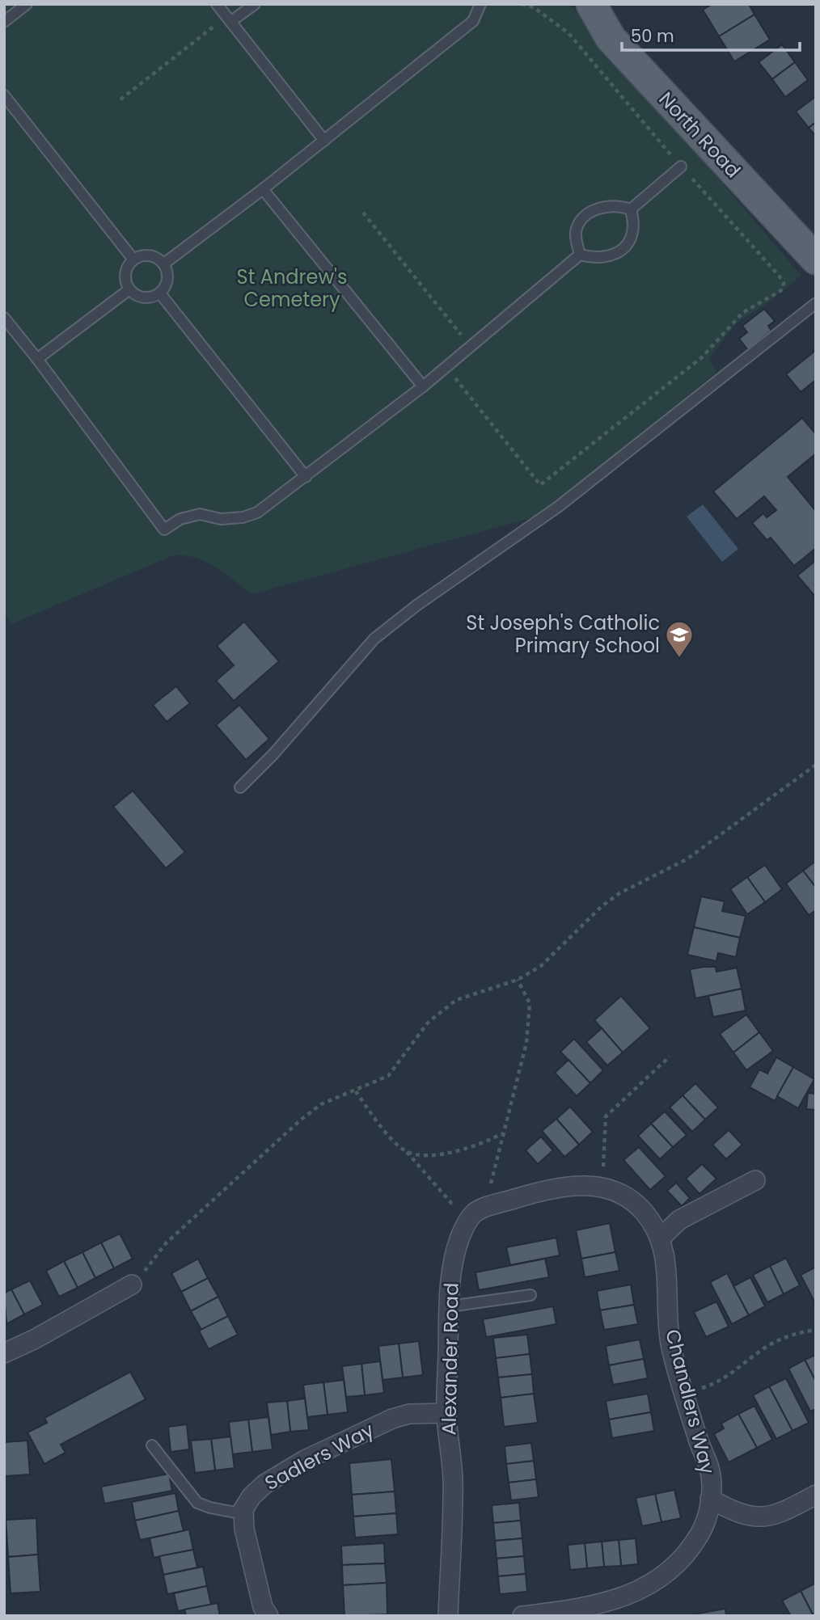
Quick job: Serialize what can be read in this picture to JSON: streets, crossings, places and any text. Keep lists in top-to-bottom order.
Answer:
{
  "streets": {
    "main road": ["North Road"],
    "street": ["Alexander Road", "Chandlers Way", "Sadlers Way"]
  },
  "crossings": [
    ["Alexander Road", "Chandlers Way"],
    ["Alexander Road", "Sadlers Way"]
  ],
  "parks": ["St Andrew's Cemetery"],
  "places": {
    "school or university": ["St Joseph's Catholic Primary School"]
  },
  "scale_bar": "50 m"
}
